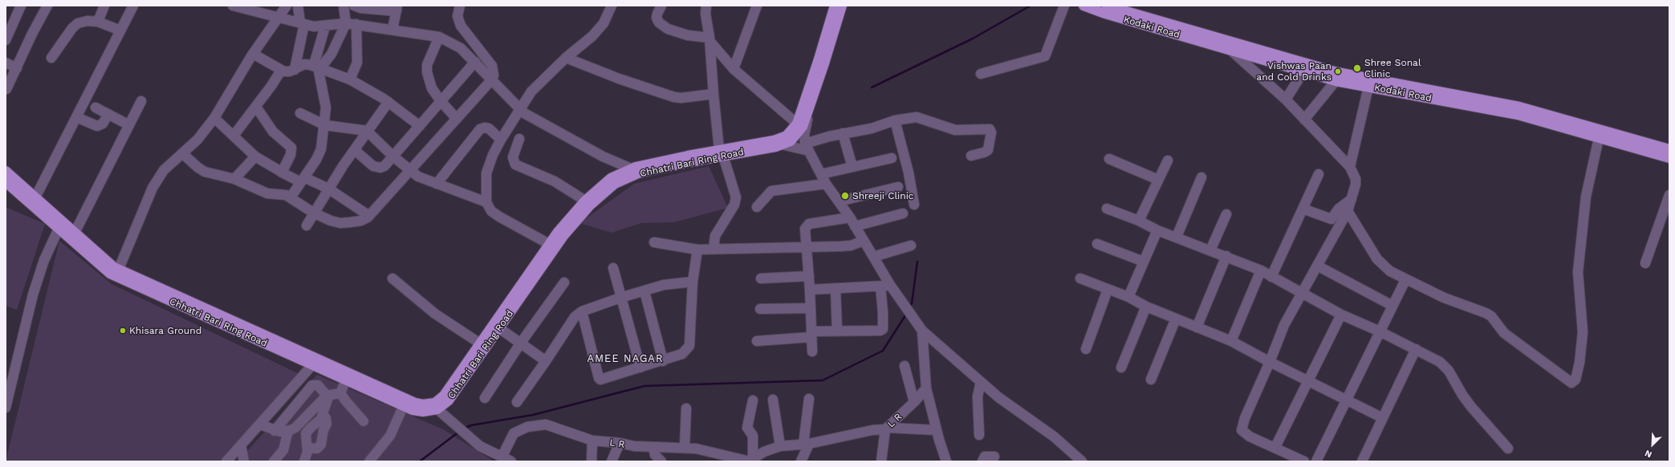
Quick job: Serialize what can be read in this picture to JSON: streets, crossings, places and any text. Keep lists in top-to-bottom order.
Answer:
{
  "streets": {
    "main road": ["Kodaki Road", "Chhatri Bari Ring Road"],
    "street": ["L R"]
  },
  "districts": ["AMEE NAGAR"],
  "places": [
    "Shree Sonal Clinic",
    "Vishwas Paan and Cold Drinks",
    "Shreeji Clinic",
    "Khisara Ground"
  ],
  "north": "bottom left"
}
